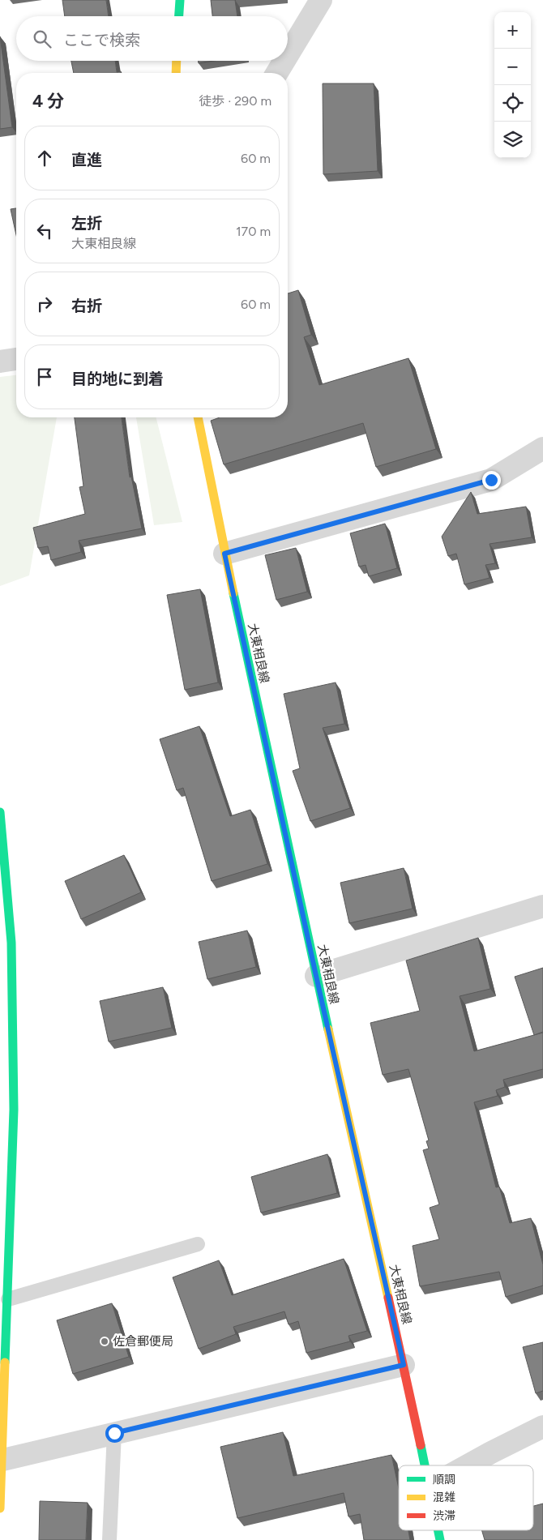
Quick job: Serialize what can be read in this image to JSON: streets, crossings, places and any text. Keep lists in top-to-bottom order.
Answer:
{
  "streets": {
    "main road": ["大東相良線"]
  },
  "places": ["佐倉郵便局"],
  "legend": ["順調", "混雑", "渋滞"],
  "page": {
    "map_buttons": ["+", "−"],
    "search": "ここで検索",
    "heading": ["4 分", "徒歩 · 290 m"],
    "list": [
      ["直進", "60 m"],
      ["左折", "大東相良線", "170 m"],
      ["右折", "60 m"],
      "目的地に到着"
    ]
  }
}
